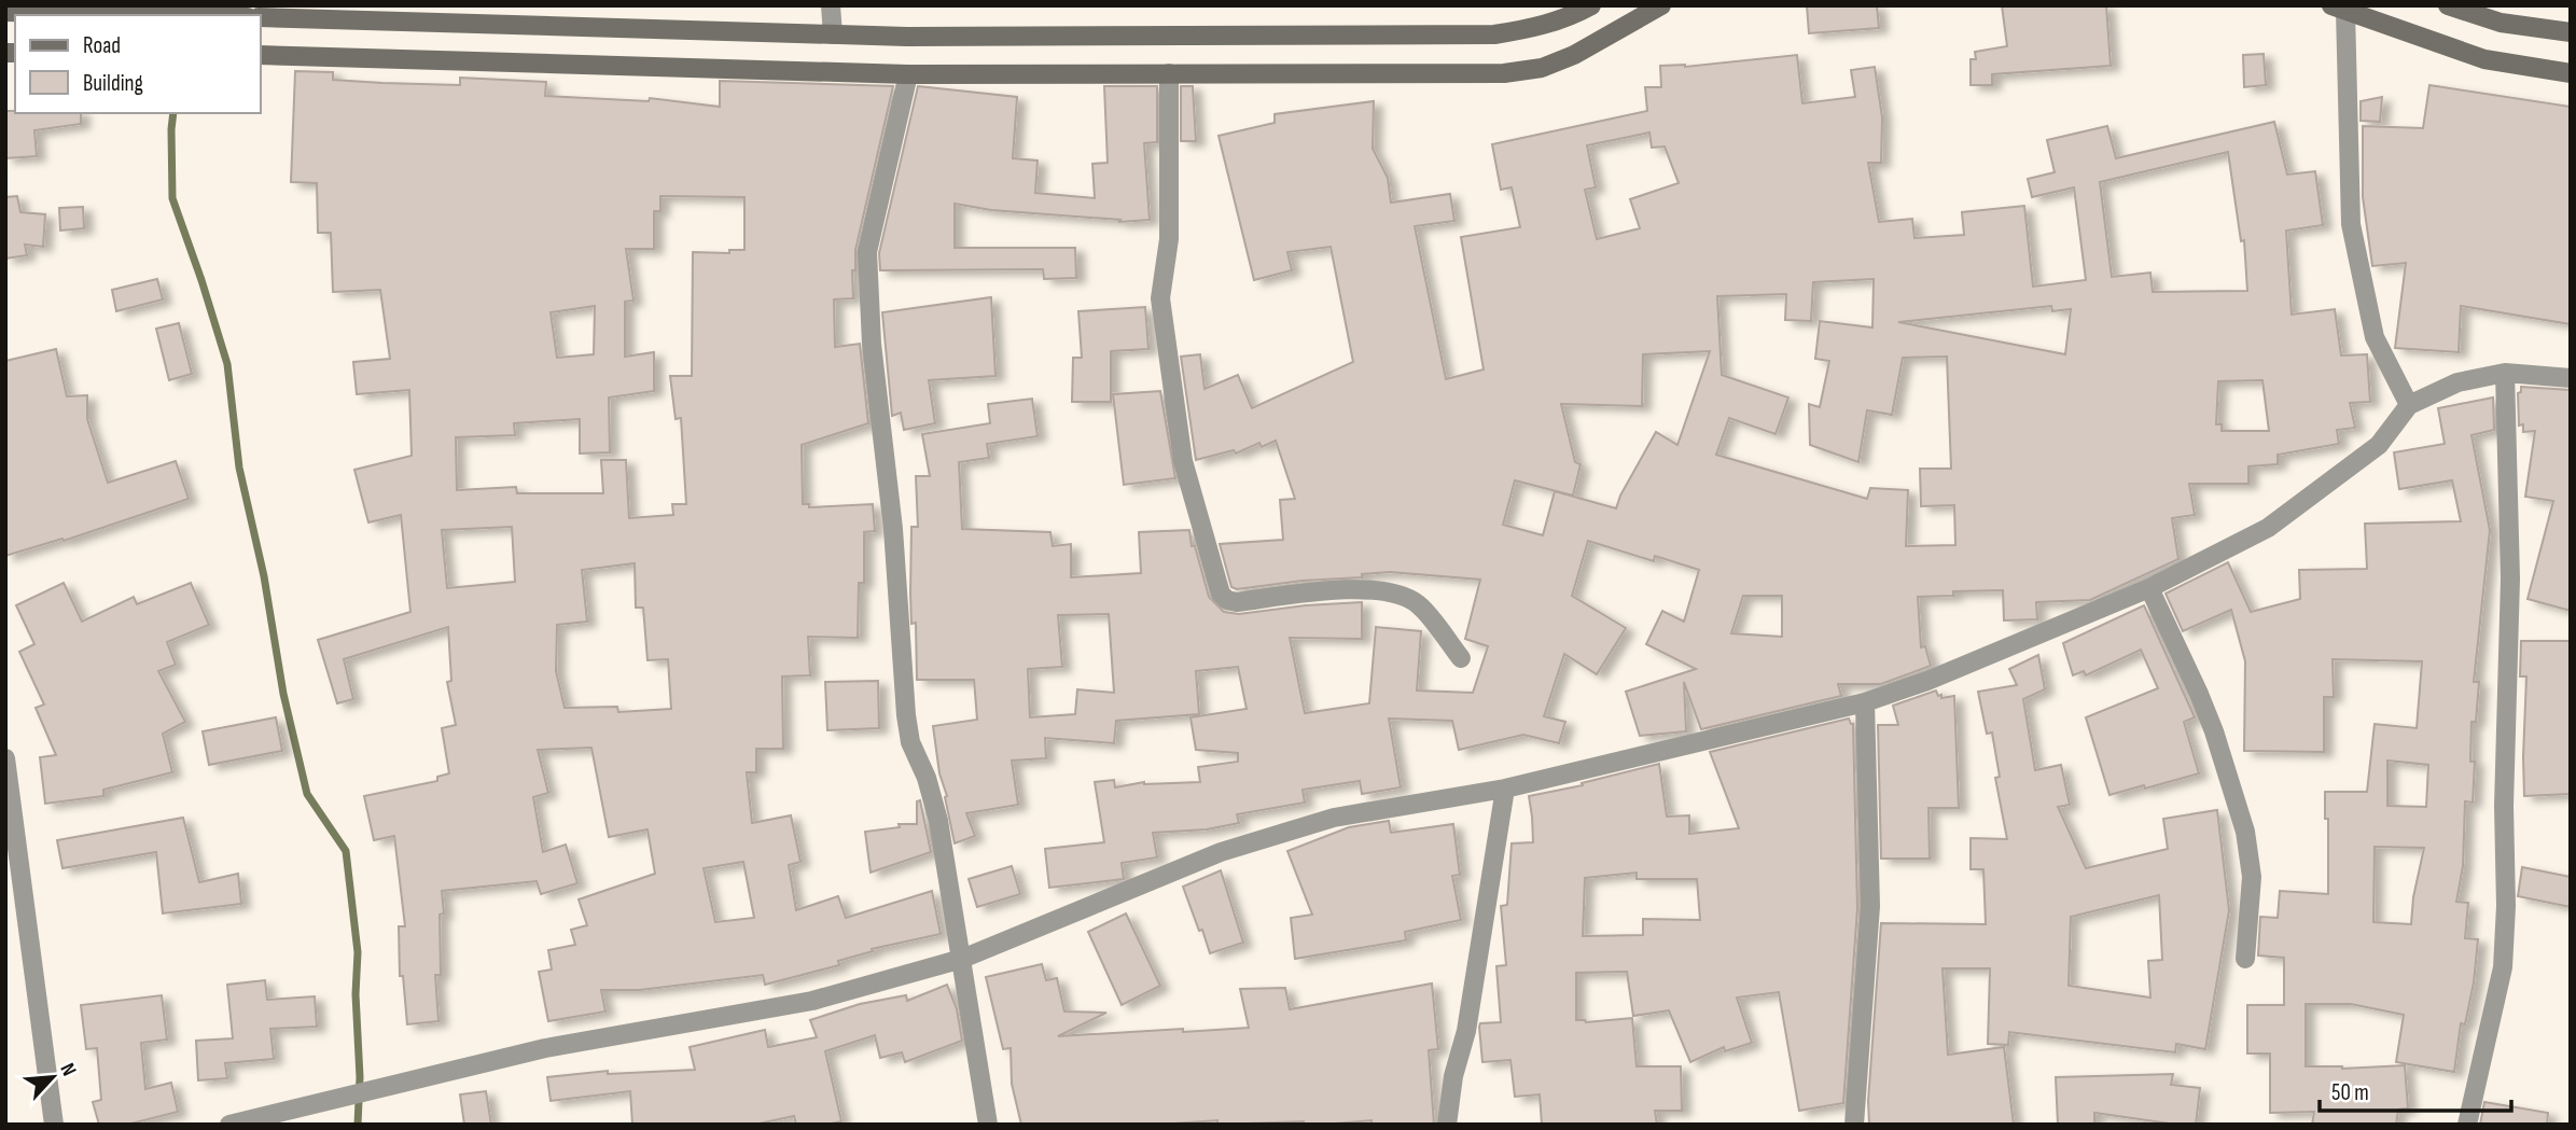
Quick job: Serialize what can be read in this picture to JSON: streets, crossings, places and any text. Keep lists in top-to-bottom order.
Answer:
{
  "legend": ["Road", "Building"],
  "scale_bar": "50 m",
  "north": "top right"
}
